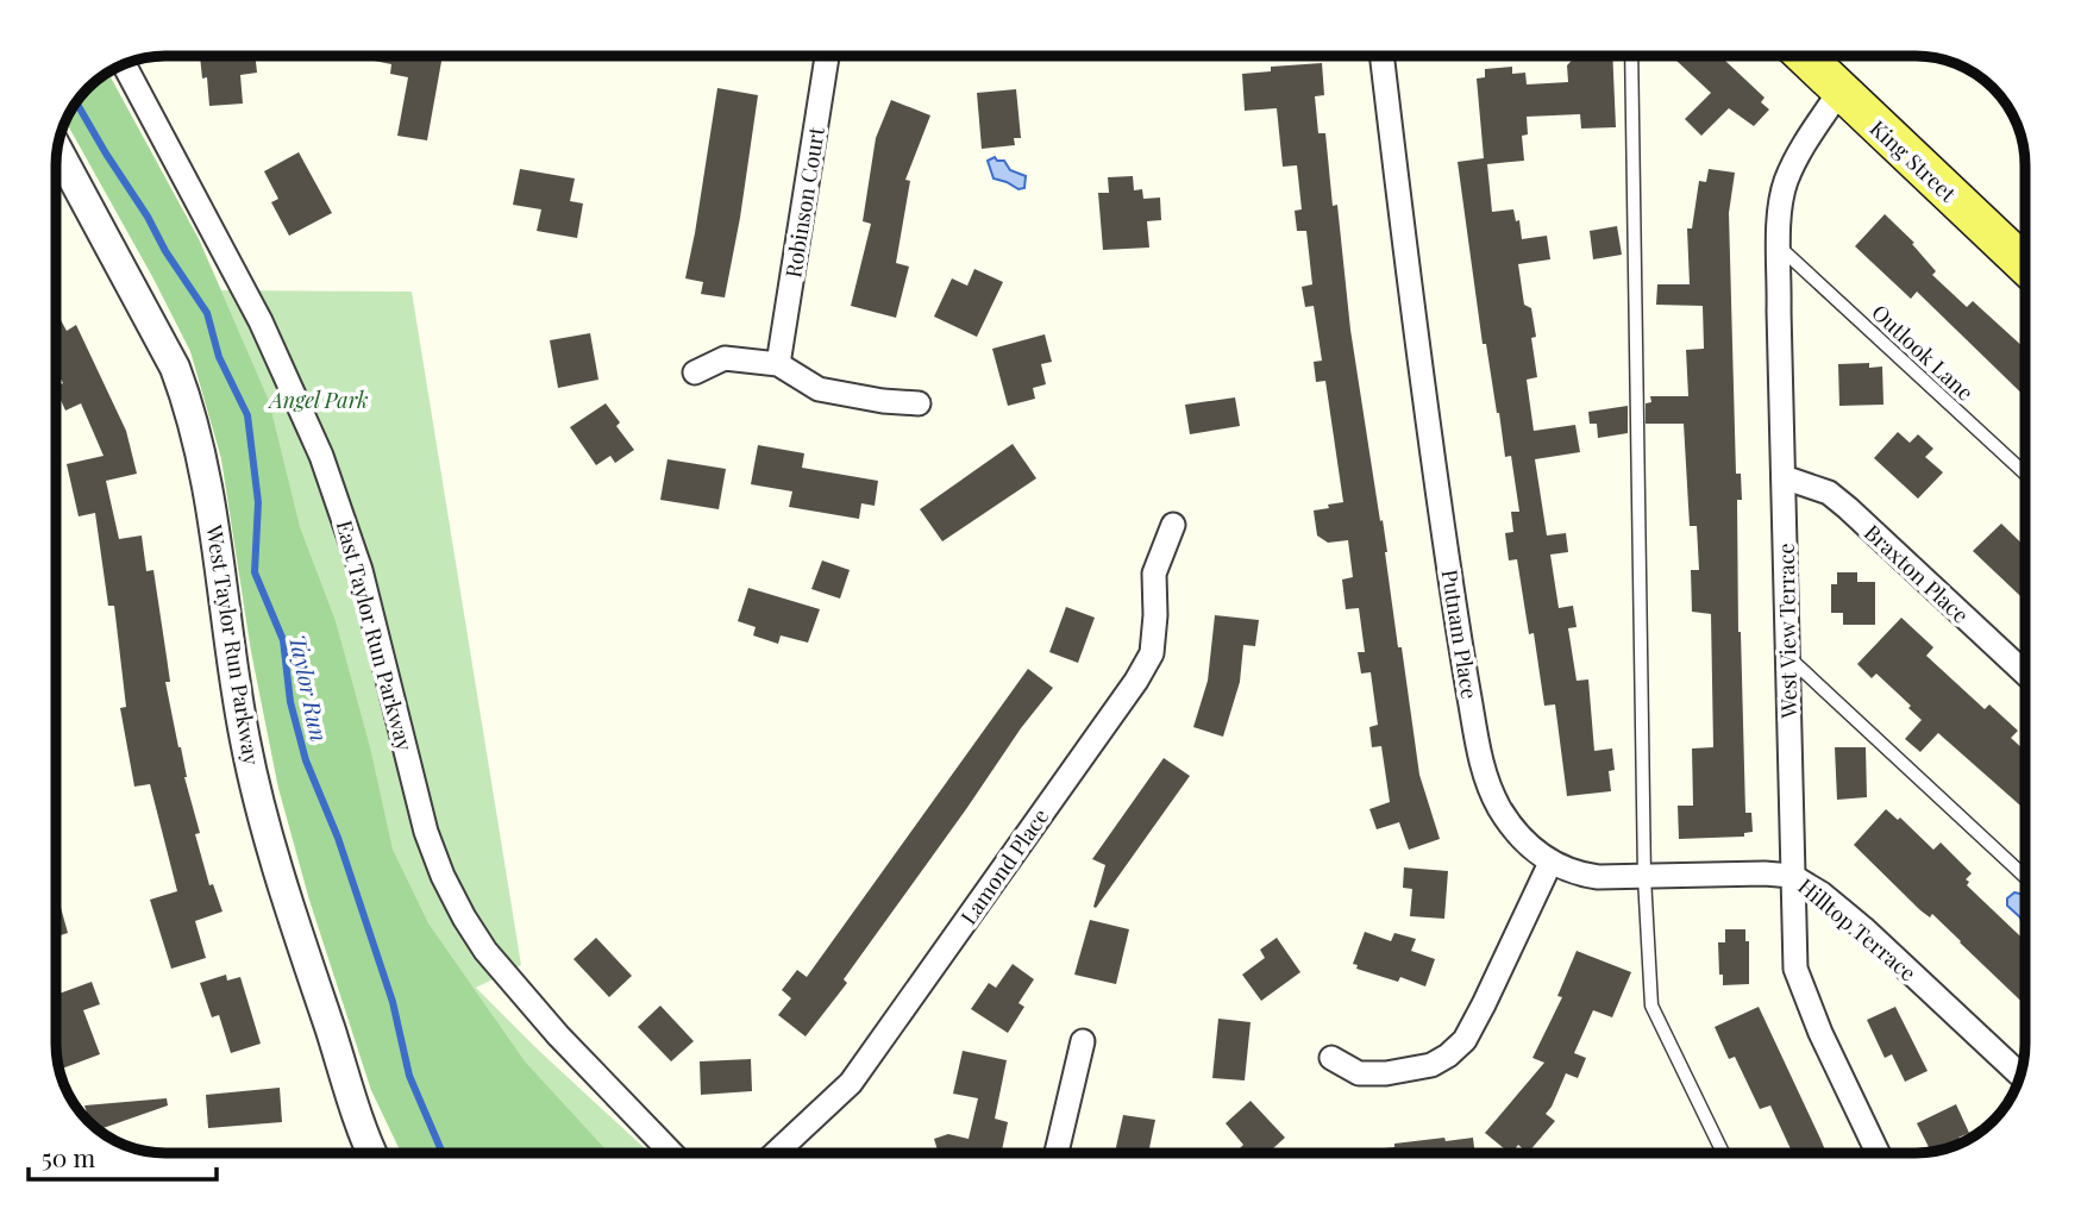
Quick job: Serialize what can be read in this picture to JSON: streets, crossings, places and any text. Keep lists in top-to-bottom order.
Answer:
{
  "streets": {
    "main road": ["King Street"],
    "street": [
      "Robinson Court",
      "Braxton Place",
      "West View Terrace",
      "Putnam Place",
      "East Taylor Run Parkway",
      "West Taylor Run Parkway",
      "Lamond Place",
      "Hilltop Terrace"
    ],
    "lane": ["Outlook Lane"]
  },
  "crossings": [
    ["King Street", "West View Terrace"],
    ["Outlook Lane", "West View Terrace"],
    ["Braxton Place", "West View Terrace"],
    ["West View Terrace", "Hilltop Terrace"],
    ["Putnam Place", "Hilltop Terrace"]
  ],
  "water": ["Taylor Run"],
  "parks": ["Angel Park"],
  "scale_bar": "50 m"
}
